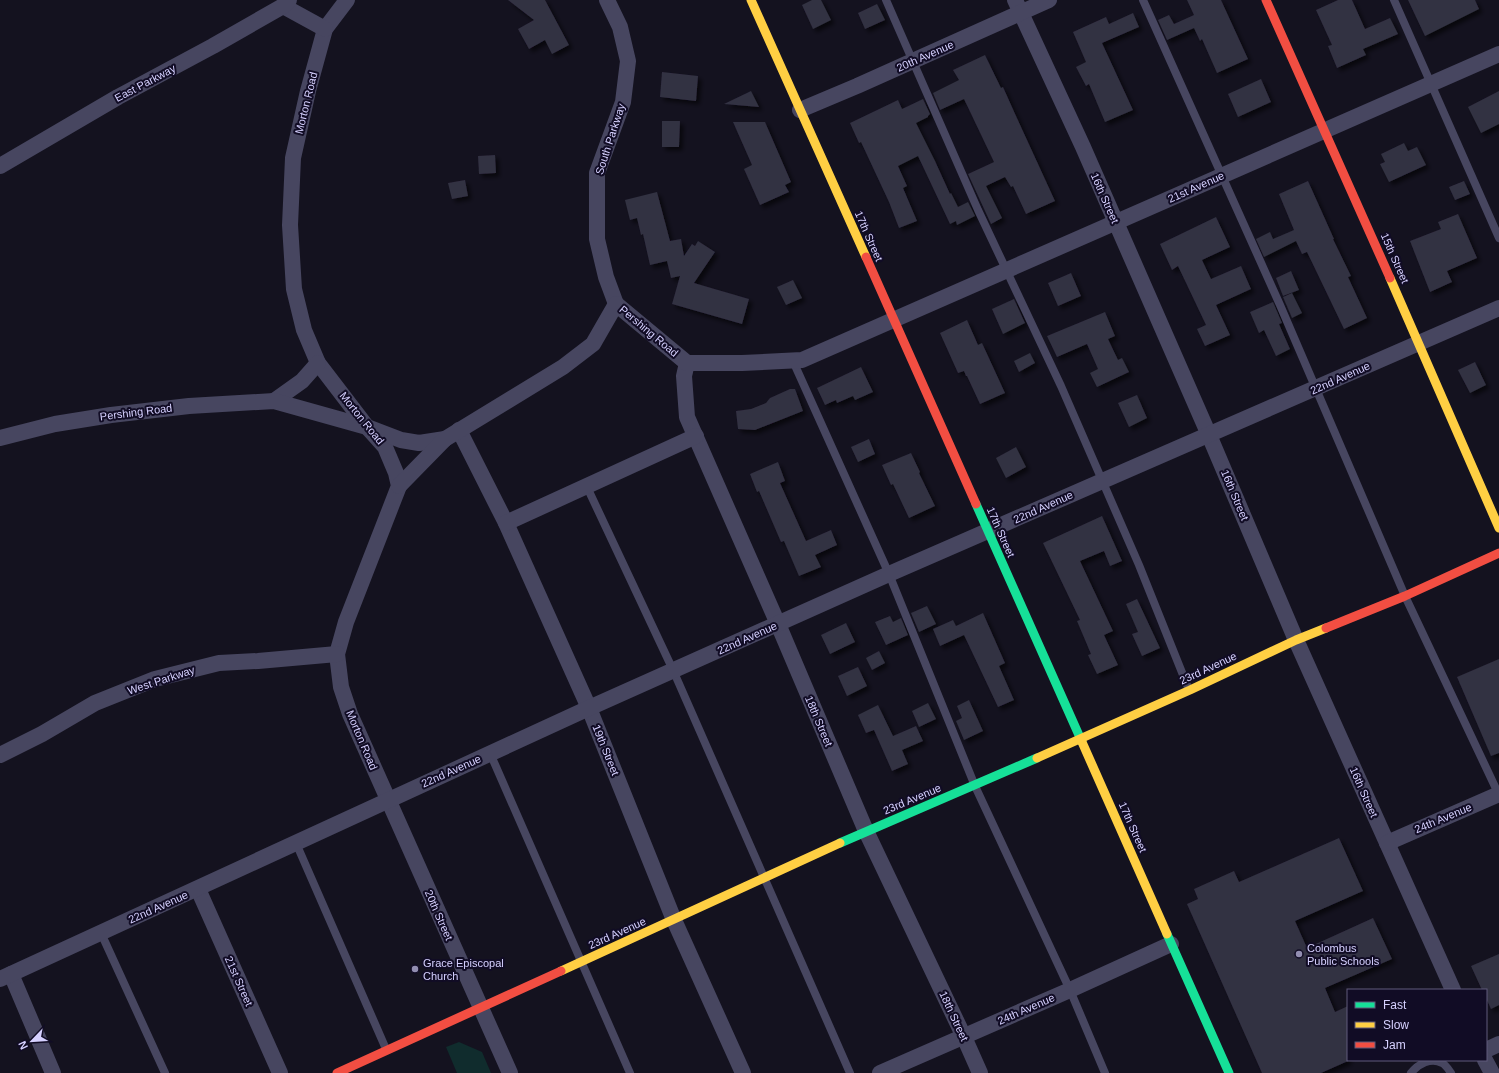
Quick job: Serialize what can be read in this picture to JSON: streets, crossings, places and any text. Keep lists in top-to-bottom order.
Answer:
{
  "streets": {
    "main road": ["17th Street", "15th Street", "23rd Avenue"],
    "street": [
      "20th Avenue",
      "East Parkway",
      "Morton Road",
      "South Parkway",
      "21st Avenue",
      "16th Street",
      "Pershing Road",
      "22nd Avenue",
      "West Parkway",
      "18th Street",
      "19th Street",
      "24th Avenue",
      "20th Street",
      "21st Street"
    ]
  },
  "crossings": [
    ["20th Avenue", "16th Street"],
    ["20th Avenue", "17th Street"],
    ["Morton Road", "Pershing Road"],
    ["Morton Road", "22nd Avenue"],
    ["Morton Road", "West Parkway"],
    ["Morton Road", "20th Street"],
    ["South Parkway", "Pershing Road"],
    ["21st Avenue", "16th Street"],
    ["21st Avenue", "17th Street"],
    ["21st Avenue", "15th Street"],
    ["21st Avenue", "Pershing Road"],
    ["16th Street", "22nd Avenue"],
    ["16th Street", "23rd Avenue"],
    ["16th Street", "24th Avenue"],
    ["17th Street", "Pershing Road"],
    ["17th Street", "22nd Avenue"],
    ["17th Street", "23rd Avenue"],
    ["17th Street", "24th Avenue"],
    ["15th Street", "22nd Avenue"],
    ["Pershing Road", "18th Street"],
    ["Pershing Road", "19th Street"],
    ["22nd Avenue", "18th Street"],
    ["22nd Avenue", "19th Street"],
    ["22nd Avenue", "20th Street"],
    ["22nd Avenue", "21st Street"],
    ["23rd Avenue", "18th Street"],
    ["23rd Avenue", "19th Street"],
    ["23rd Avenue", "20th Street"],
    ["18th Street", "24th Avenue"]
  ],
  "places": ["Colombus Public Schools", "Grace Episcopal Church"],
  "legend": ["Fast", "Slow", "Jam"],
  "north": "bottom left"
}
